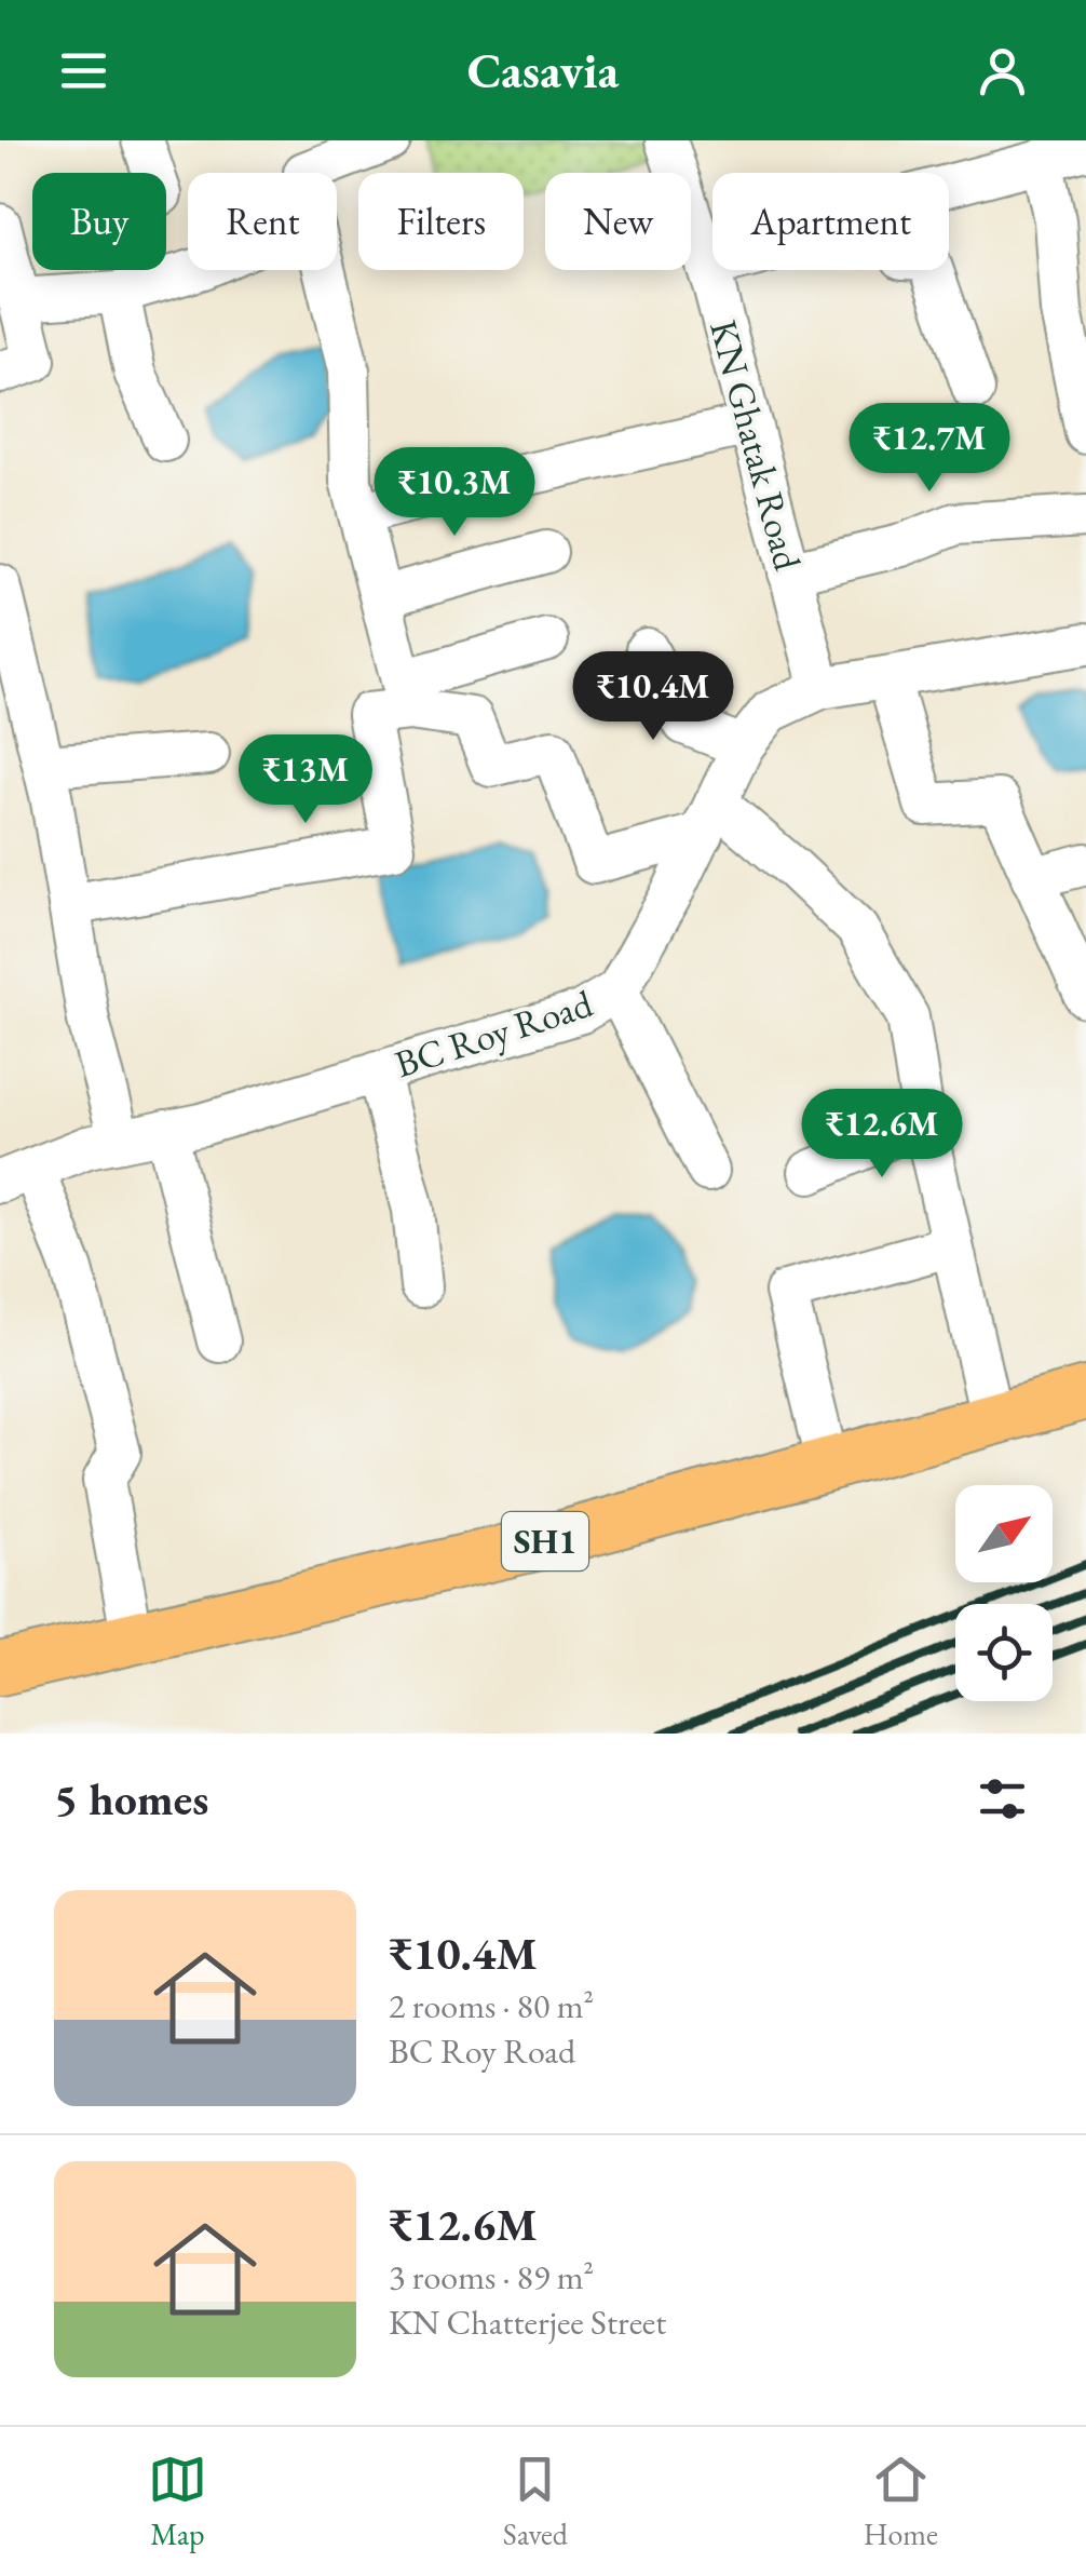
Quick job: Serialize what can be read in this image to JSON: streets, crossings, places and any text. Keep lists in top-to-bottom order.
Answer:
{
  "streets": {
    "main road": ["SH1"],
    "street": ["KN Ghatak Road", "BC Roy Road"]
  },
  "crossings": [
    ["KN Ghatak Road", "BC Roy Road"]
  ],
  "north": "top right",
  "page": {
    "header": "Casavia",
    "chip": [
      "Buy",
      "Rent",
      "Filters",
      "New",
      "Apartment"
    ],
    "price": [
      "₹12.7M",
      "₹10.3M",
      "₹10.4M",
      "₹13M",
      "₹12.6M"
    ],
    "heading": "5 homes",
    "list": [
      {
        "name": "₹10.4M",
        "note": "2 rooms · 80 m² · BC Roy Road"
      },
      {
        "name": "₹12.6M",
        "note": "3 rooms · 89 m² · KN Chatterjee Street"
      }
    ],
    "tabs": ["Map", "Saved", "Home"]
  }
}
